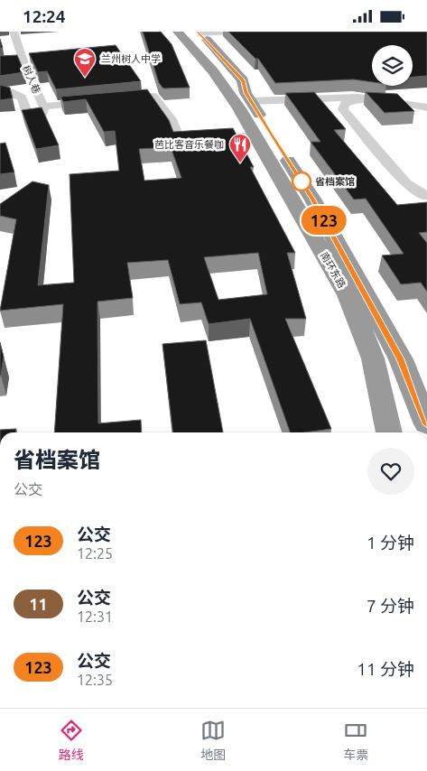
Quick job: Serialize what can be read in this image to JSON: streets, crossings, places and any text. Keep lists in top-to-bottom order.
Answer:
{
  "streets": {
    "highway": ["南环东路"],
    "street": ["树人巷"]
  },
  "crossings": [
    ["树人巷", "南环东路"]
  ],
  "places": {
    "school or university": ["兰州树人中学"],
    "restaurant": ["芭比客音乐餐咖"],
    "other": ["省档案馆"]
  },
  "lines": ["bus line 123"],
  "page": {
    "status": "12:24",
    "on_map": "123",
    "heading": ["省档案馆", "公交"],
    "list": [
      {
        "mark": "123",
        "name": "公交",
        "note": "12:25",
        "value": "1 分钟"
      },
      {
        "mark": "11",
        "name": "公交",
        "note": "12:31",
        "value": "7 分钟"
      },
      {
        "mark": "123",
        "name": "公交",
        "note": "12:35",
        "value": "11 分钟"
      }
    ],
    "tabs": ["路线", "地图", "车票"]
  }
}
